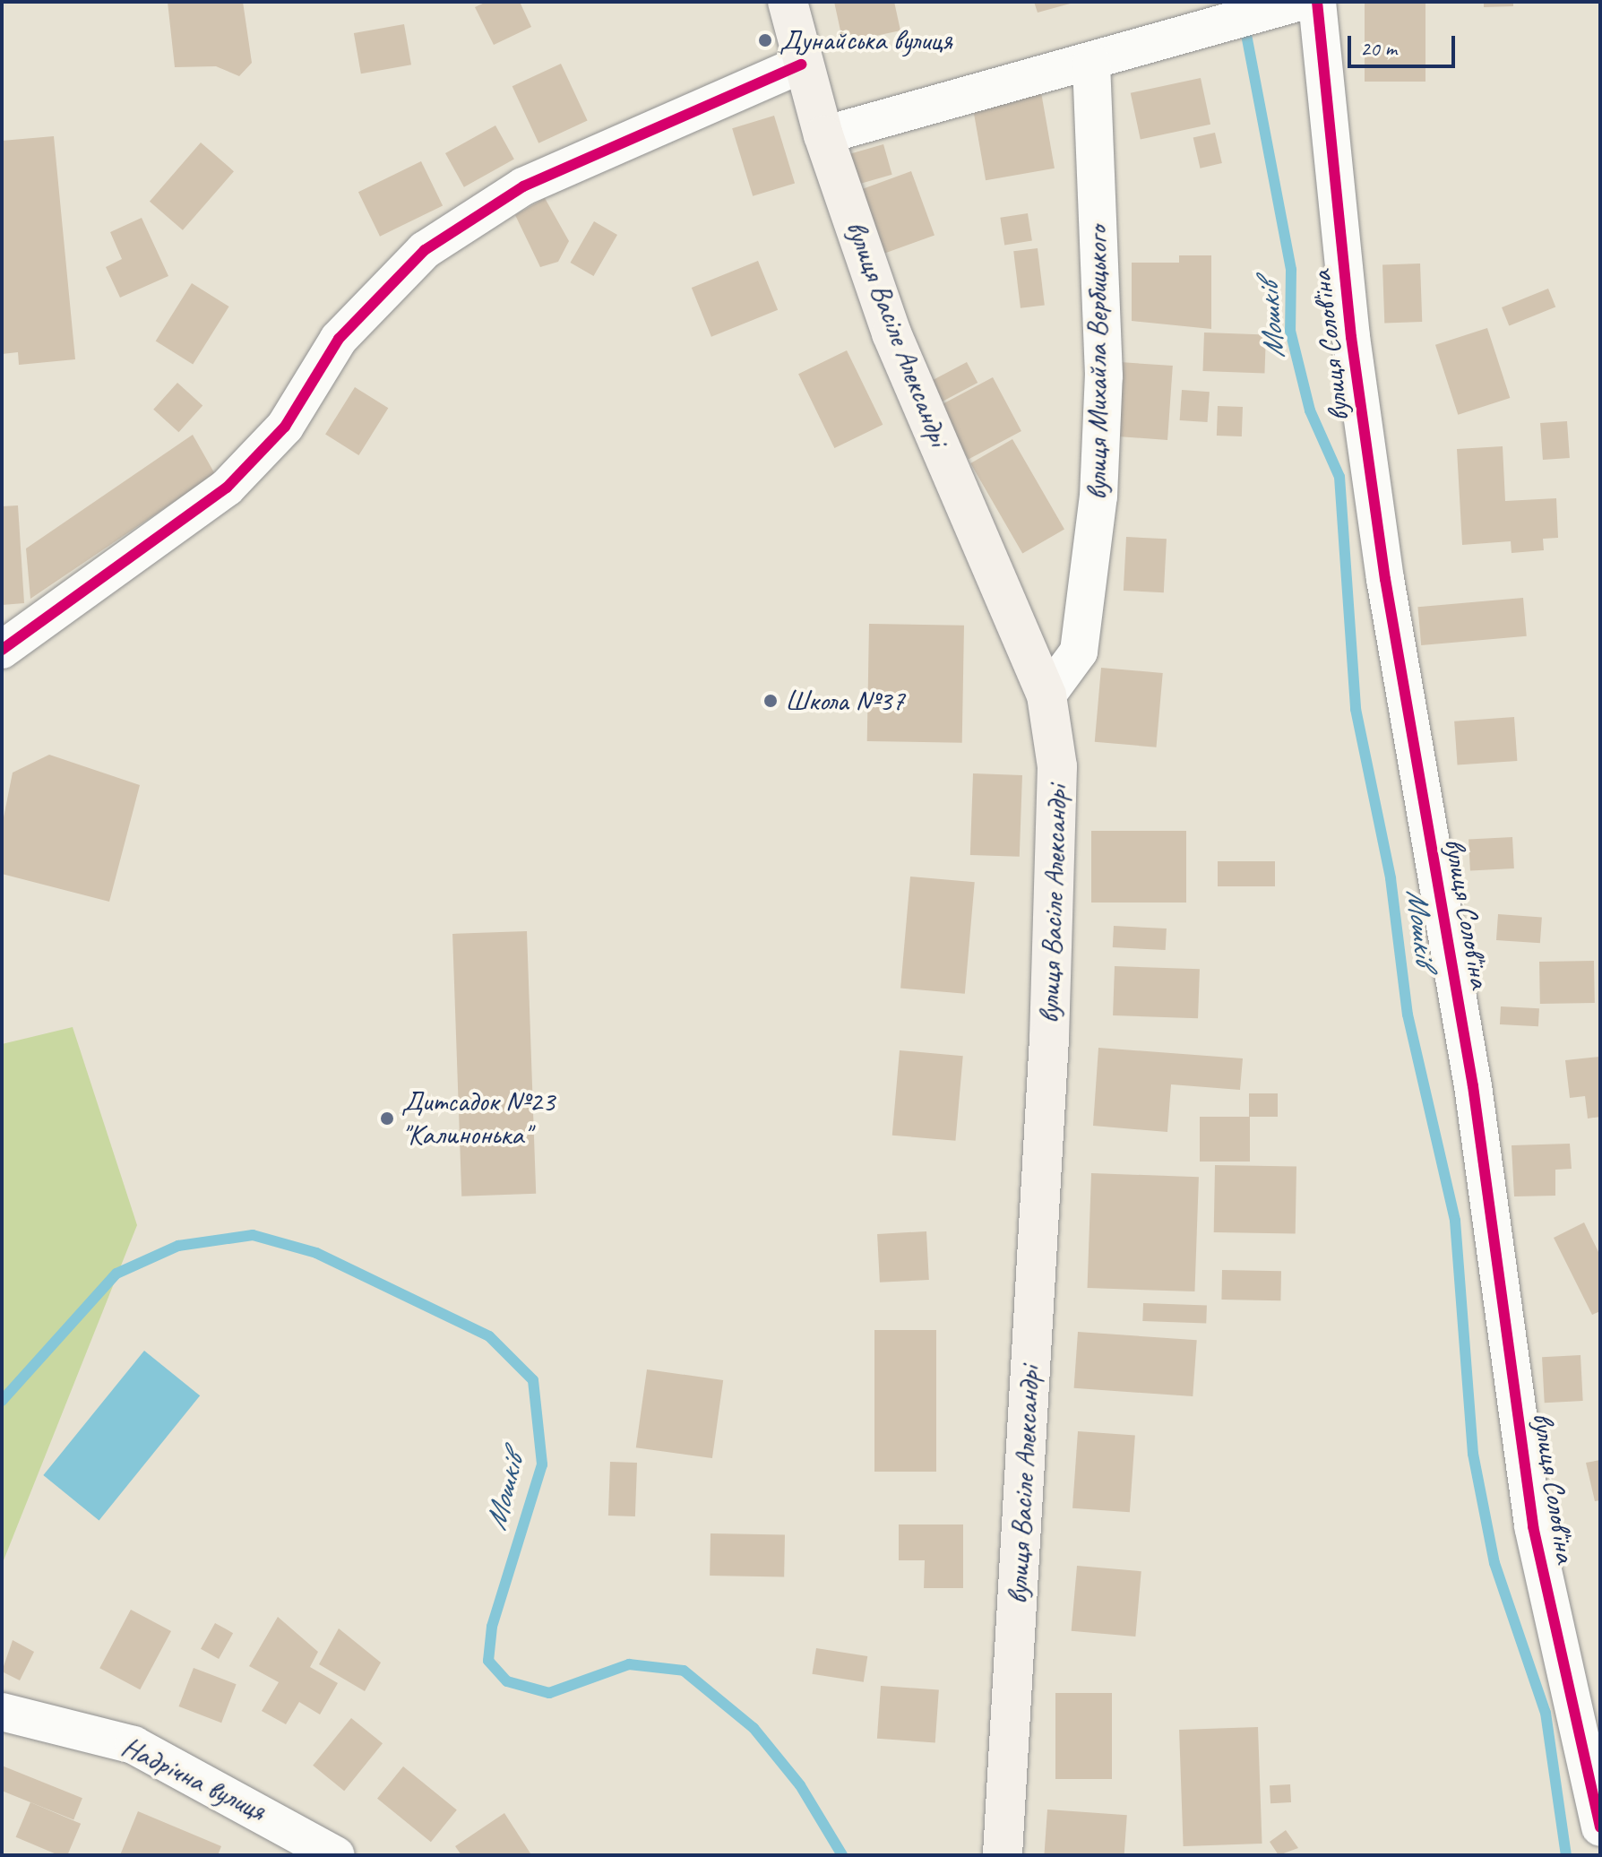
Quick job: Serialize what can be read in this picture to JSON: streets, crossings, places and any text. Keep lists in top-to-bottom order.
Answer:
{
  "streets": {
    "main road": ["вулиця Васіле Александрі"],
    "street": ["вулиця Солов'їна", "вулиця Михайла Вербицького", "Надрічна вулиця"]
  },
  "crossings": [
    ["вулиця Васіле Александрі", "вулиця Михайла Вербицького"]
  ],
  "water": ["Мошків"],
  "places": ["Дунайська вулиця", "Школа №37", "Дитсадок №23 \"Калинонька\""],
  "scale_bar": "20 m"
}
